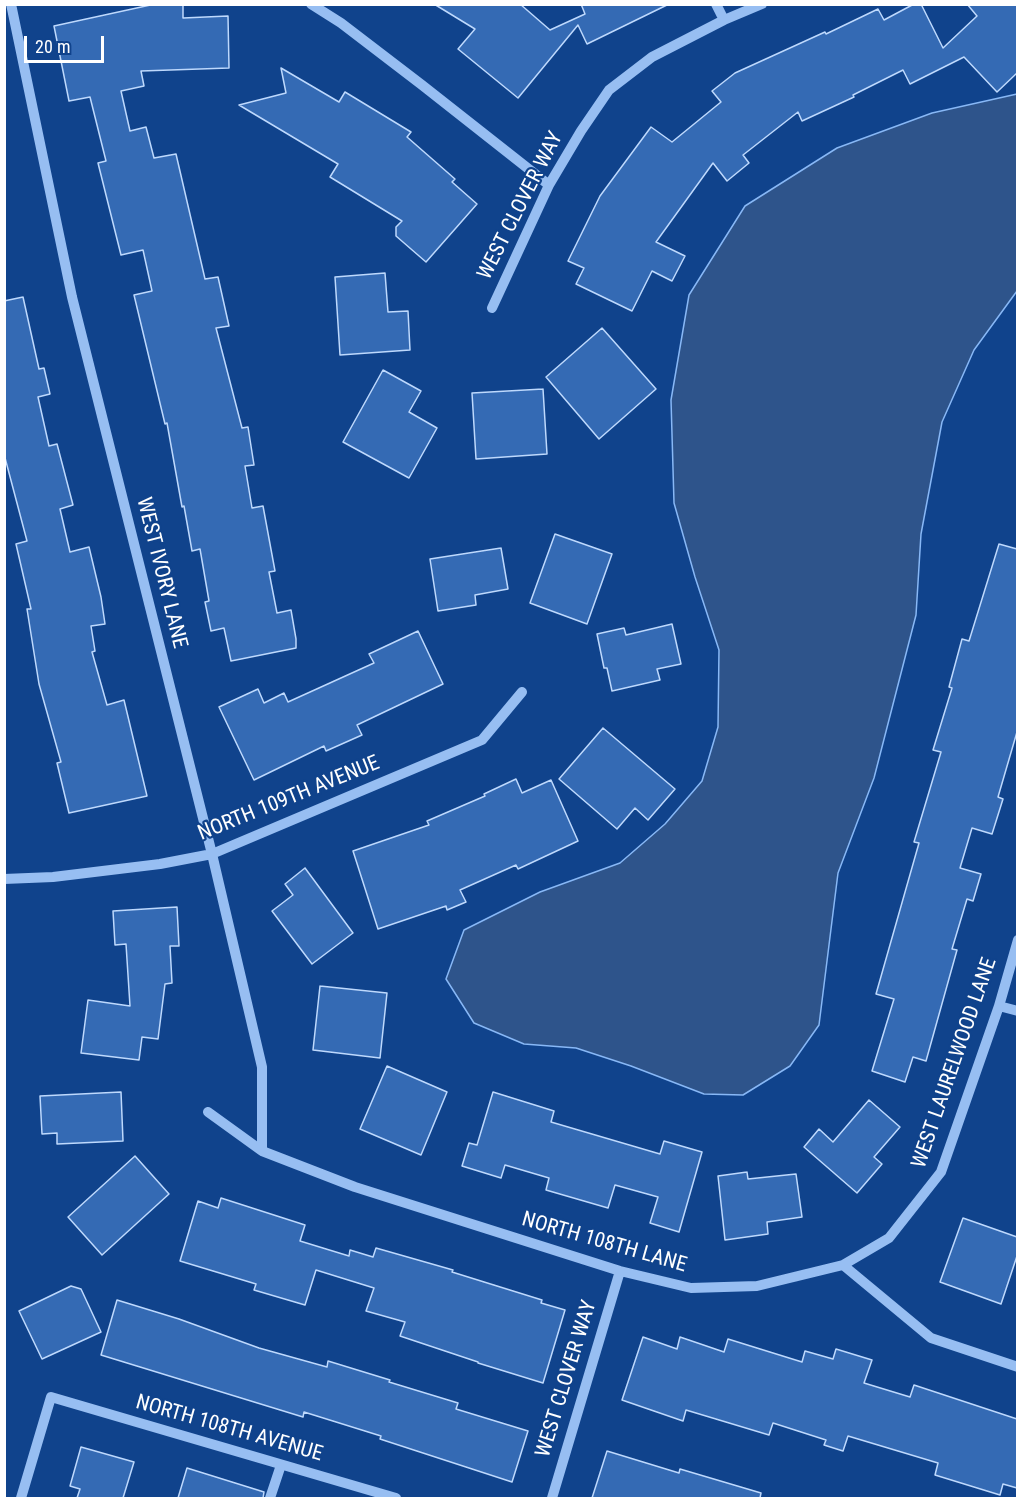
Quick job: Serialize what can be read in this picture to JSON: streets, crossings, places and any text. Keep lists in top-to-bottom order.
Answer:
{
  "streets": {
    "street": [
      "WEST CLOVER WAY",
      "WEST IVORY LANE",
      "NORTH 109TH AVENUE",
      "WEST LAURELWOOD LANE",
      "NORTH 108TH LANE",
      "NORTH 108TH AVENUE"
    ]
  },
  "crossings": [
    ["WEST CLOVER WAY", "NORTH 108TH LANE"],
    ["WEST IVORY LANE", "NORTH 109TH AVENUE"],
    ["WEST IVORY LANE", "NORTH 108TH LANE"],
    ["WEST LAURELWOOD LANE", "NORTH 108TH LANE"]
  ],
  "scale_bar": "20 m"
}
